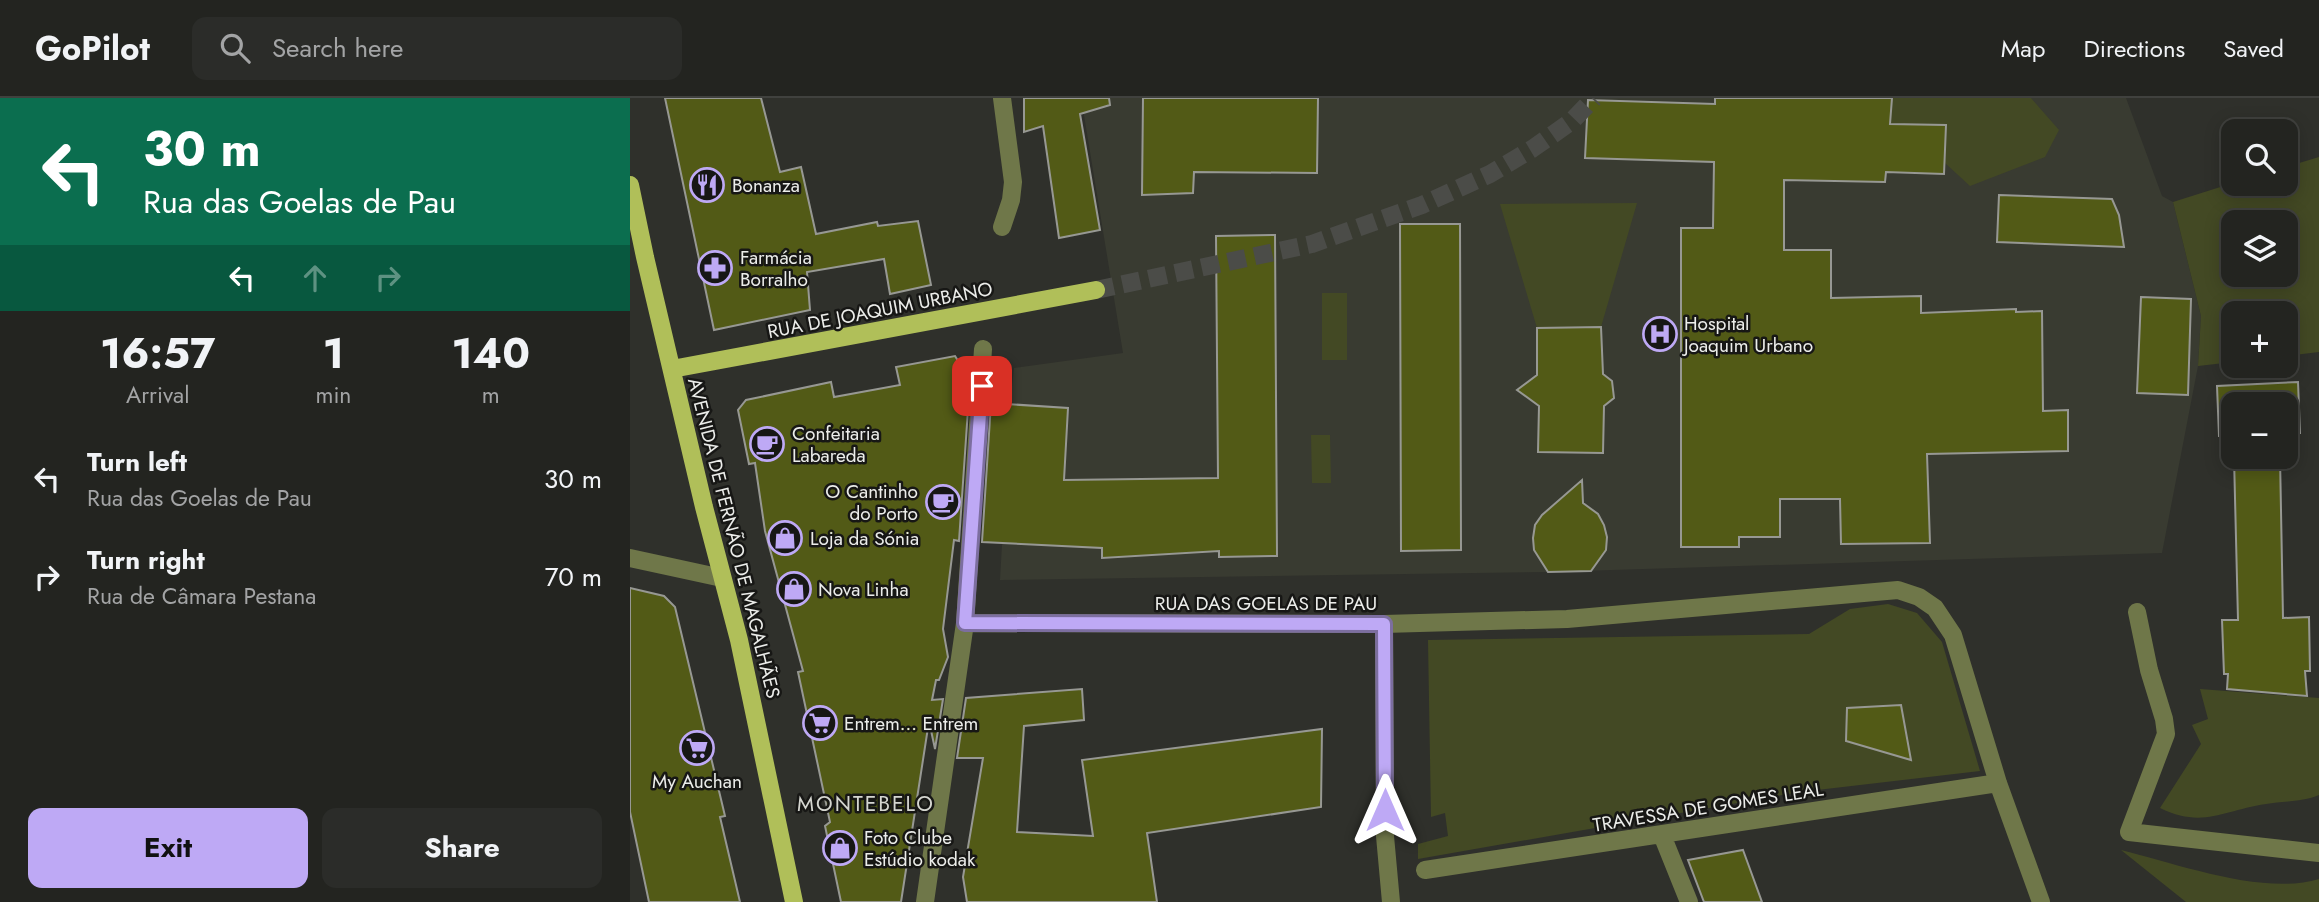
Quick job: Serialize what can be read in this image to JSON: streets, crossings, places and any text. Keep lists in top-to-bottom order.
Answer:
{
  "streets": {
    "main road": ["RUA DE JOAQUIM URBANO", "AVENIDA DE FERNÃO DE MAGALHÃES"],
    "street": ["RUA DAS GOELAS DE PAU", "TRAVESSA DE GOMES LEAL"]
  },
  "crossings": [
    ["RUA DE JOAQUIM URBANO", "AVENIDA DE FERNÃO DE MAGALHÃES"],
    ["RUA DAS GOELAS DE PAU", "TRAVESSA DE GOMES LEAL"]
  ],
  "districts": ["MONTEBELO"],
  "places": {
    "restaurant": ["Bonanza"],
    "pharmacy": ["Farmácia Borralho"],
    "hospital": ["Hospital Joaquim Urbano"],
    "cafe": ["Confeitaria Labareda", "O Cantinho do Porto"],
    "shop": ["Loja da Sónia", "Nova Linha", "Foto Clube Estúdio kodak"],
    "supermarket": ["Entrem... Entrem", "My Auchan"]
  },
  "page": {
    "header": "GoPilot",
    "search": "Search here",
    "nav": ["Map", "Directions", "Saved"],
    "turn": ["30 m", "Rua das Goelas de Pau"],
    "map_buttons": ["+", "−"],
    "eta": [
      "16:57",
      "Arrival",
      "1",
      "min",
      "140",
      "m"
    ],
    "list": [
      {
        "name": "Turn left",
        "note": "Rua das Goelas de Pau",
        "value": "30 m"
      },
      {
        "name": "Turn right",
        "note": "Rua de Câmara Pestana",
        "value": "70 m"
      }
    ],
    "buttons": ["Exit", "Share"]
  }
}
